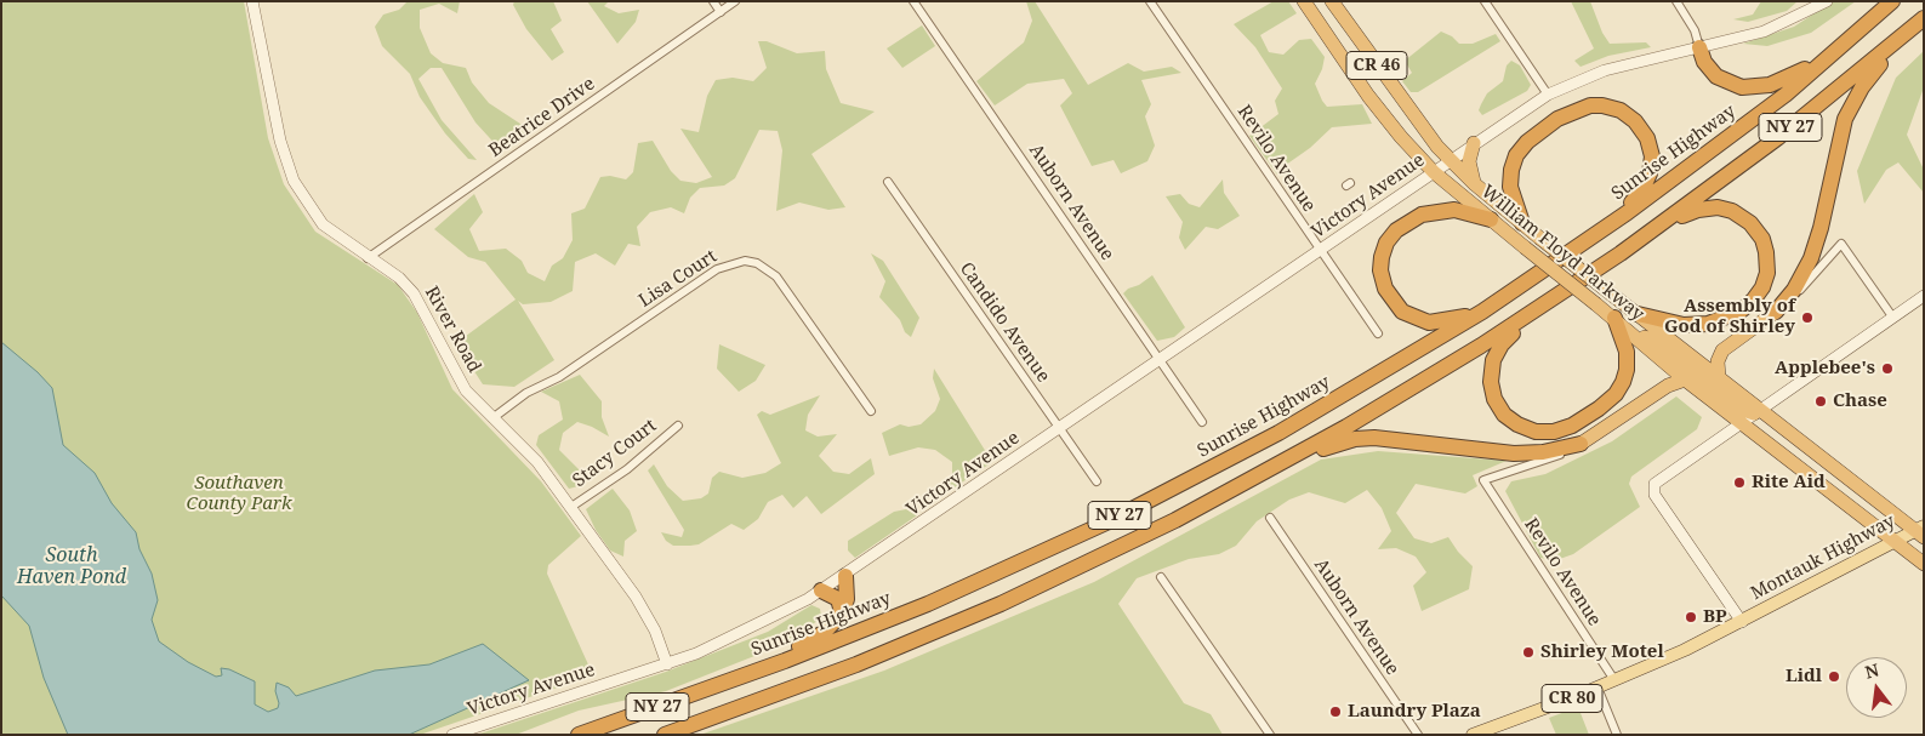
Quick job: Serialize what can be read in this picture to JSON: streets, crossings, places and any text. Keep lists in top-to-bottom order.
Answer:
{
  "streets": {
    "highway": [
      "CR 46",
      "NY 27",
      "Sunrise Highway",
      "William Floyd Parkway"
    ],
    "main road": ["Montauk Highway", "CR 80"],
    "street": [
      "Beatrice Drive",
      "Revilo Avenue",
      "Victory Avenue",
      "Auborn Avenue",
      "Lisa Court",
      "Candido Avenue",
      "River Road",
      "Stacy Court"
    ]
  },
  "crossings": [
    ["Beatrice Drive", "River Road"],
    ["Revilo Avenue", "Victory Avenue"],
    ["Revilo Avenue", "Montauk Highway"],
    ["Victory Avenue", "Auborn Avenue"],
    ["Victory Avenue", "William Floyd Parkway"],
    ["Victory Avenue", "Candido Avenue"],
    ["Victory Avenue", "River Road"],
    ["William Floyd Parkway", "Montauk Highway"],
    ["Lisa Court", "River Road"],
    ["River Road", "Stacy Court"]
  ],
  "water": ["South Haven Pond"],
  "parks": ["Southaven County Park"],
  "places": [
    "Assembly of God of Shirley",
    "Applebee's",
    "Chase",
    "Rite Aid",
    "BP",
    "Shirley Motel",
    "Lidl",
    "Laundry Plaza"
  ],
  "north": "top"
}
